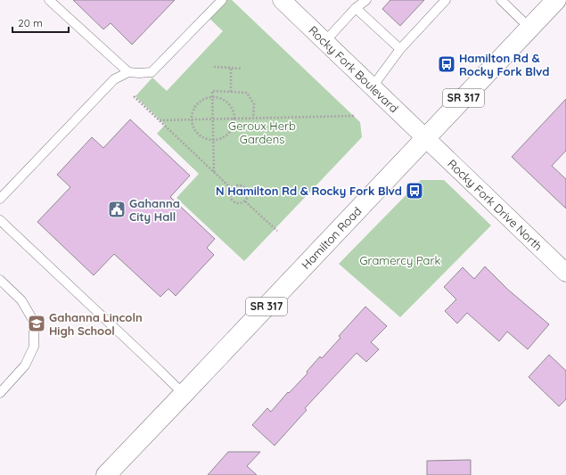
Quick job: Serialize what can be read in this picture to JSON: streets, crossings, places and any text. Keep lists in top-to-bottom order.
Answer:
{
  "streets": {
    "main road": ["SR 317", "Hamilton Road"],
    "street": ["Rocky Fork Boulevard", "Rocky Fork Drive North"]
  },
  "crossings": [
    ["Rocky Fork Boulevard", "Rocky Fork Drive North"],
    ["Rocky Fork Boulevard", "Hamilton Road"],
    ["Rocky Fork Drive North", "Hamilton Road"]
  ],
  "parks": ["Geroux Herb Gardens", "Gramercy Park"],
  "places": {
    "bus stop": ["Hamilton Rd & Rocky Fork Blvd", "N Hamilton Rd & Rocky Fork Blvd"],
    "public building": ["Gahanna City Hall"],
    "school or university": ["Gahanna Lincoln High School"]
  },
  "scale_bar": "20 m"
}
